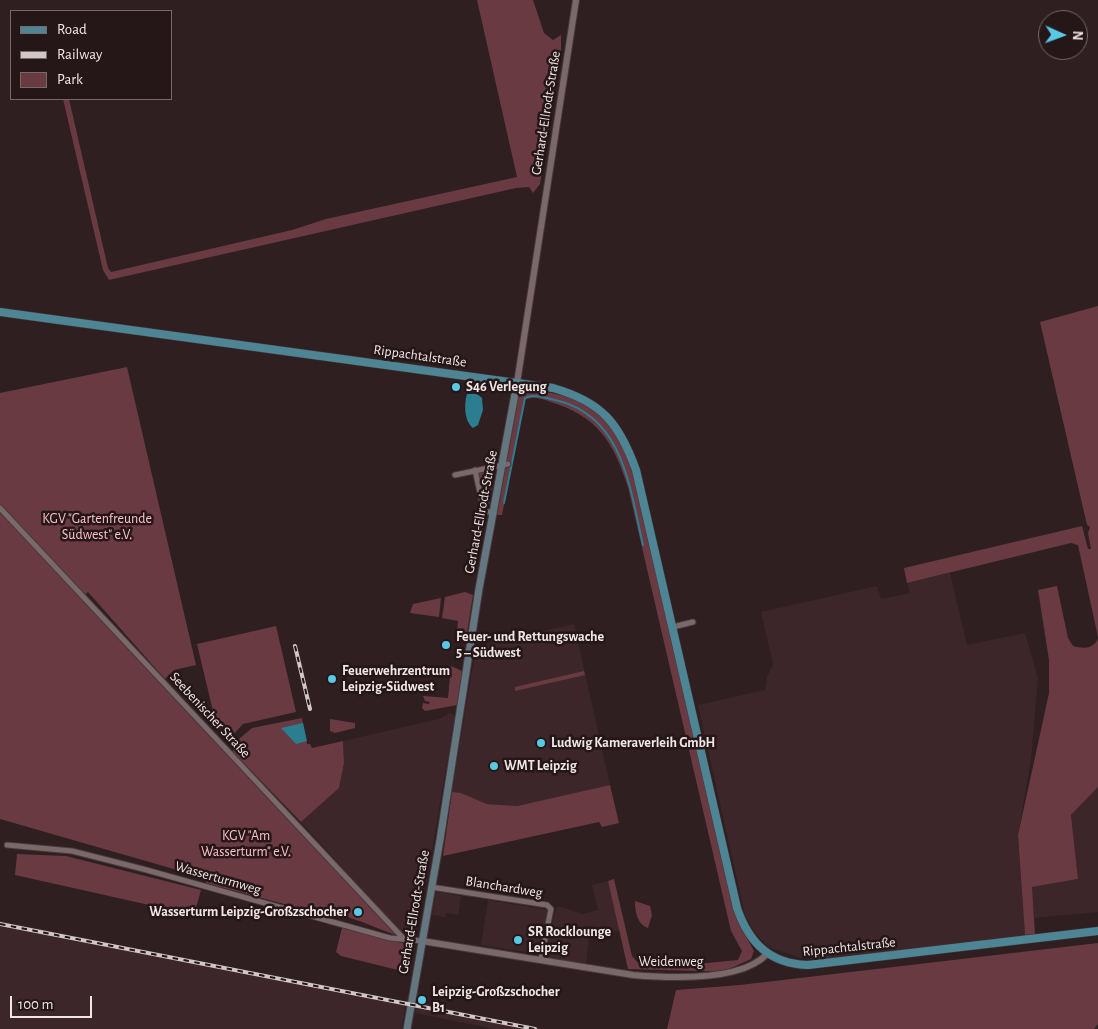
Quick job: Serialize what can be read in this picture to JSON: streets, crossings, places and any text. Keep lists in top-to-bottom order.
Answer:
{
  "streets": {
    "main road": ["Gerhard-Ellrodt-Straße", "Rippachtalstraße"],
    "street": [
      "Seebenischer Straße",
      "Wasserturmweg",
      "Blanchardweg",
      "Weidenweg"
    ]
  },
  "crossings": [
    ["Gerhard-Ellrodt-Straße", "Rippachtalstraße"],
    ["Gerhard-Ellrodt-Straße", "Wasserturmweg"],
    ["Gerhard-Ellrodt-Straße", "Blanchardweg"],
    ["Gerhard-Ellrodt-Straße", "Weidenweg"],
    ["Rippachtalstraße", "Weidenweg"],
    ["Seebenischer Straße", "Wasserturmweg"],
    ["Wasserturmweg", "Weidenweg"],
    ["Blanchardweg", "Weidenweg"]
  ],
  "parks": ["KGV \"Gartenfreunde Südwest\" e.V.", "KGV \"Am Wasserturm\" e.V."],
  "places": [
    "S46 Verlegung",
    "Feuer- und Rettungswache 5 – Südwest",
    "Feuerwehrzentrum Leipzig-Südwest",
    "Ludwig Kameraverleih GmbH",
    "WMT Leipzig",
    "Wasserturm Leipzig-Großzschocher",
    "SR Rocklounge Leipzig",
    "Leipzig-Großzschocher B1"
  ],
  "legend": ["Road", "Railway", "Park"],
  "scale_bar": "100 m",
  "north": "right"
}
